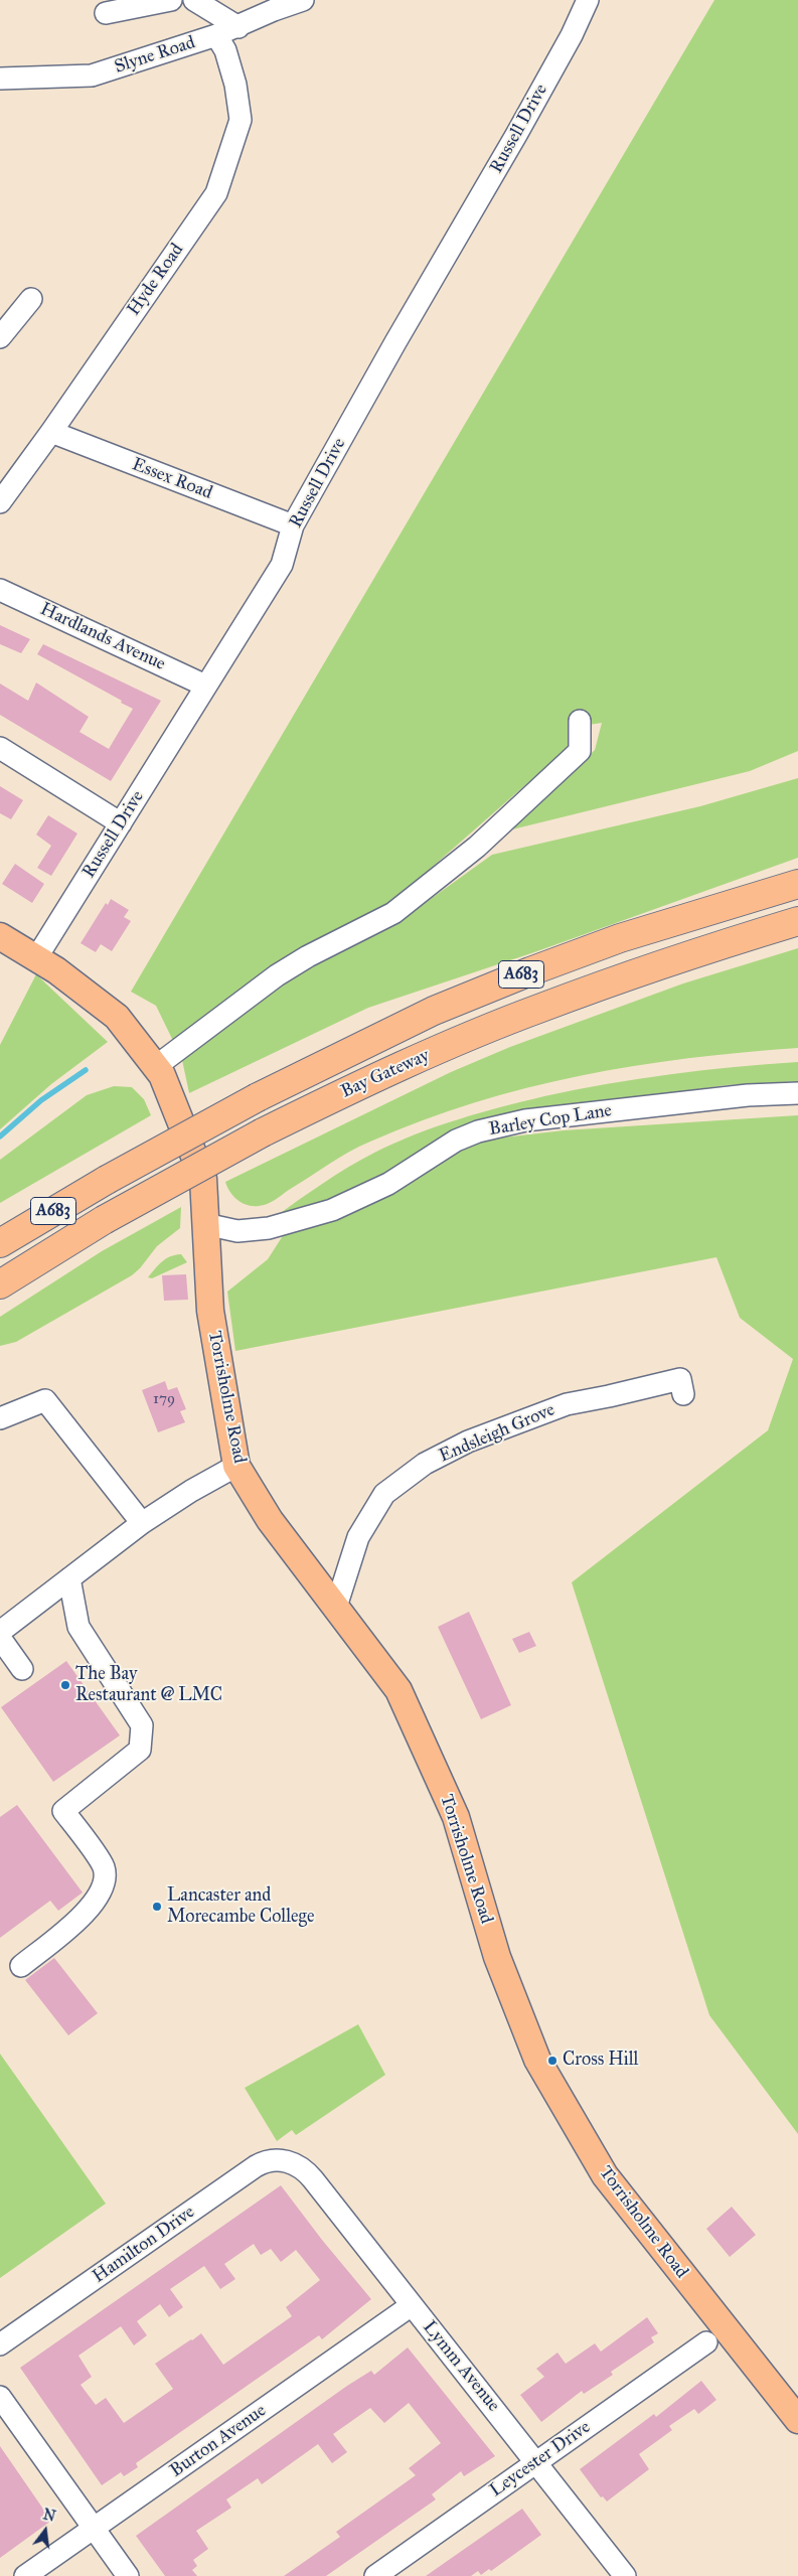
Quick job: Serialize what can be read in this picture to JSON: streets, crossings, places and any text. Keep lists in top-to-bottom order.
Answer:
{
  "streets": {
    "highway": ["A683", "Bay Gateway"],
    "main road": ["Torrisholme Road"],
    "street": [
      "Slyne Road",
      "Russell Drive",
      "Hyde Road",
      "Essex Road",
      "Hardlands Avenue",
      "Barley Cop Lane",
      "Endsleigh Grove",
      "Hamilton Drive",
      "Lymm Avenue",
      "Burton Avenue",
      "Leycester Drive"
    ]
  },
  "crossings": [
    ["Slyne Road", "Hyde Road"],
    ["Russell Drive", "Essex Road"],
    ["Russell Drive", "Hardlands Avenue"],
    ["Russell Drive", "Torrisholme Road"],
    ["Hyde Road", "Essex Road"],
    ["Barley Cop Lane", "Torrisholme Road"],
    ["Torrisholme Road", "Endsleigh Grove"],
    ["Hamilton Drive", "Lymm Avenue"],
    ["Lymm Avenue", "Burton Avenue"],
    ["Lymm Avenue", "Leycester Drive"]
  ],
  "places": ["The Bay Restaurant @ LMC", "Lancaster and Morecambe College", "Cross Hill"],
  "house_numbers": ["179"],
  "north": "top"
}
